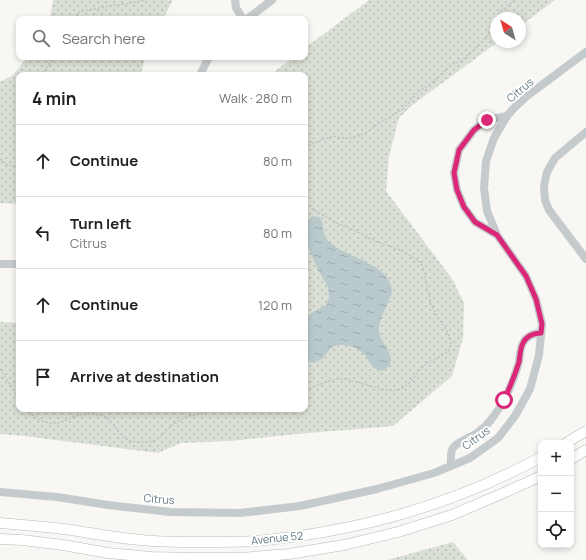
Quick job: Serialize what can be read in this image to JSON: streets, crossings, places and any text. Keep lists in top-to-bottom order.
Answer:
{
  "streets": {
    "main road": ["Avenue 52"],
    "street": ["Citrus"]
  },
  "north": "top left",
  "page": {
    "search": "Search here",
    "heading": ["4 min", "Walk · 280 m"],
    "list": [
      ["Continue", "80 m"],
      ["Turn left", "Citrus", "80 m"],
      ["Continue", "120 m"],
      "Arrive at destination"
    ],
    "map_buttons": ["+", "−"]
  }
}
